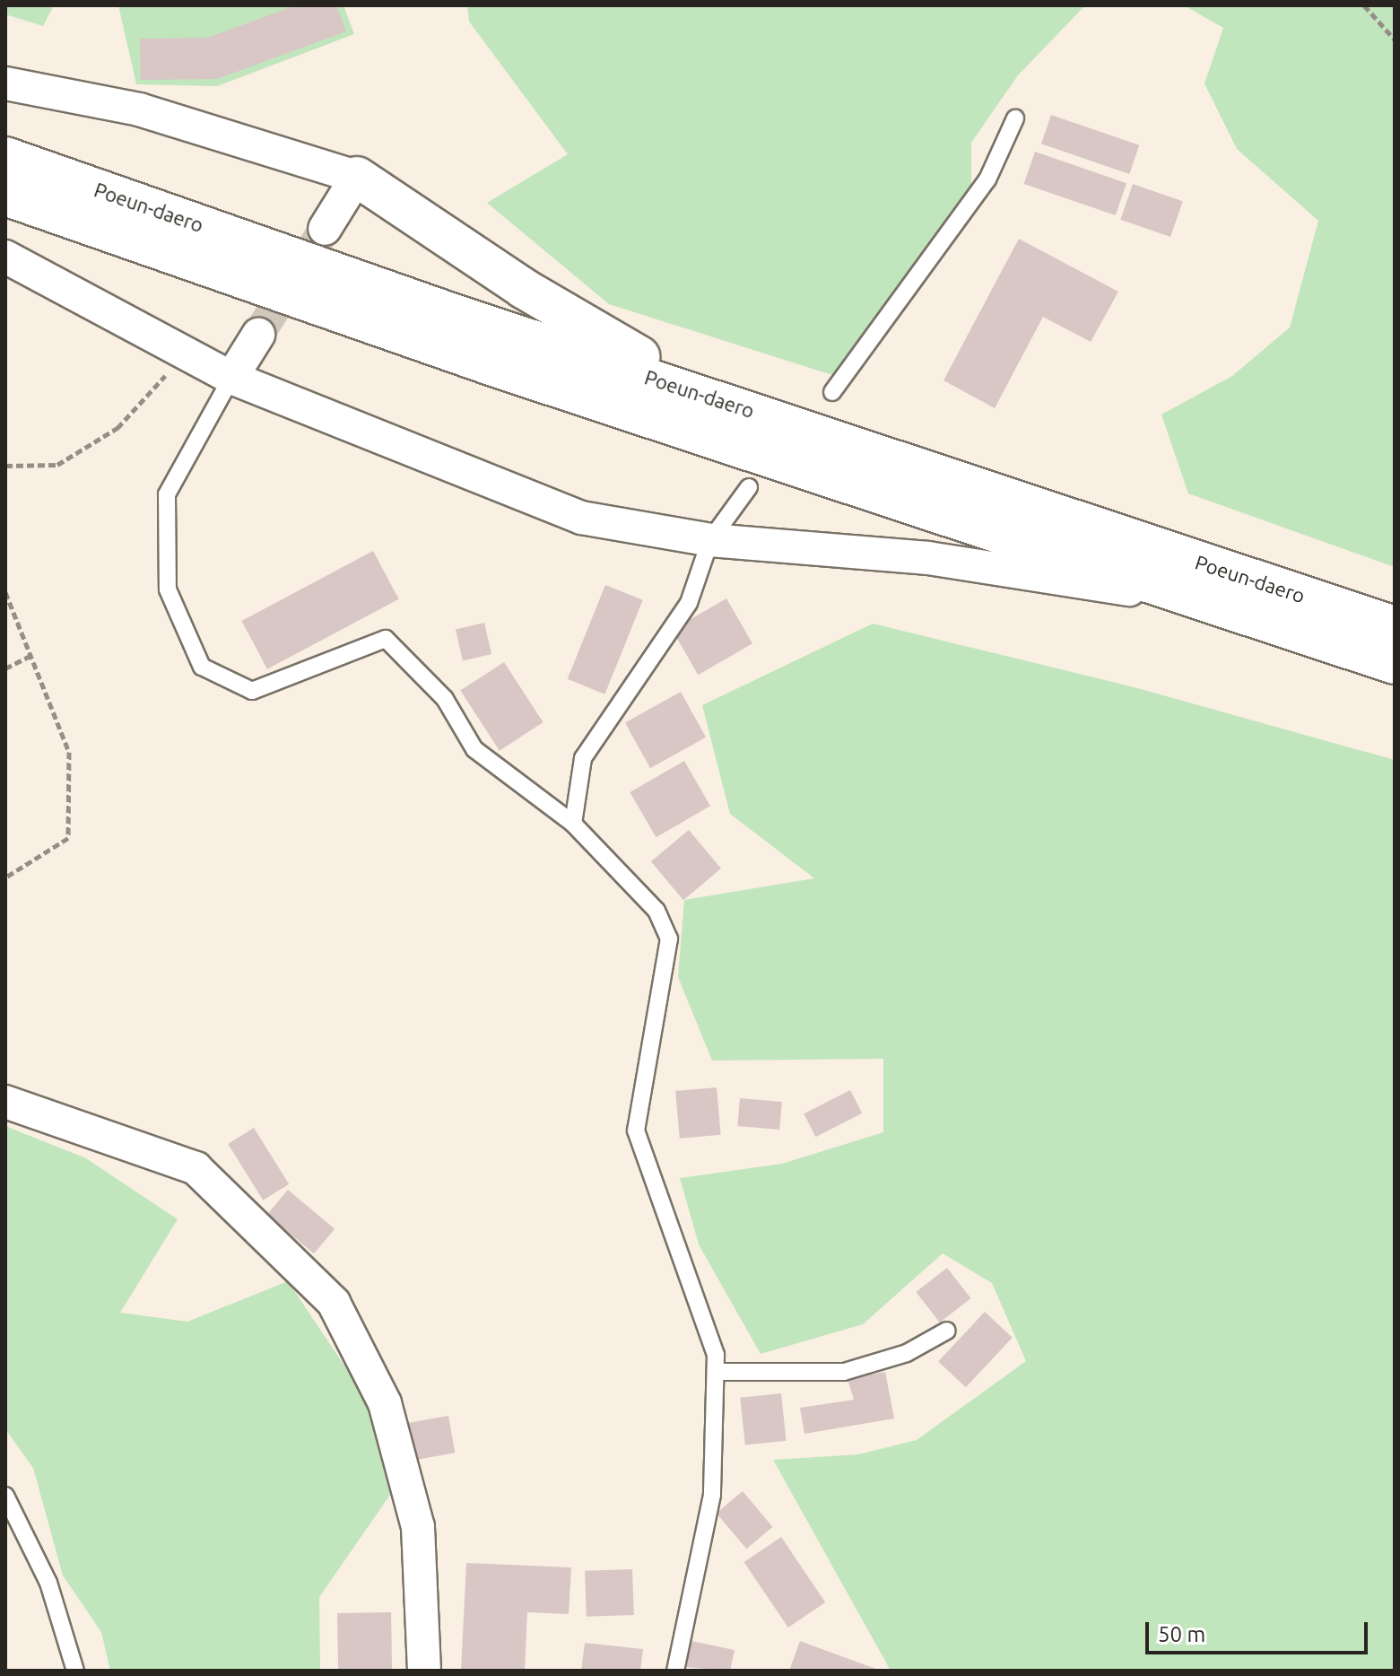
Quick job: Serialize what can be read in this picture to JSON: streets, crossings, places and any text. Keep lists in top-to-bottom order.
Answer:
{
  "streets": {
    "highway": ["Poeun-daero"]
  },
  "scale_bar": "50 m"
}
